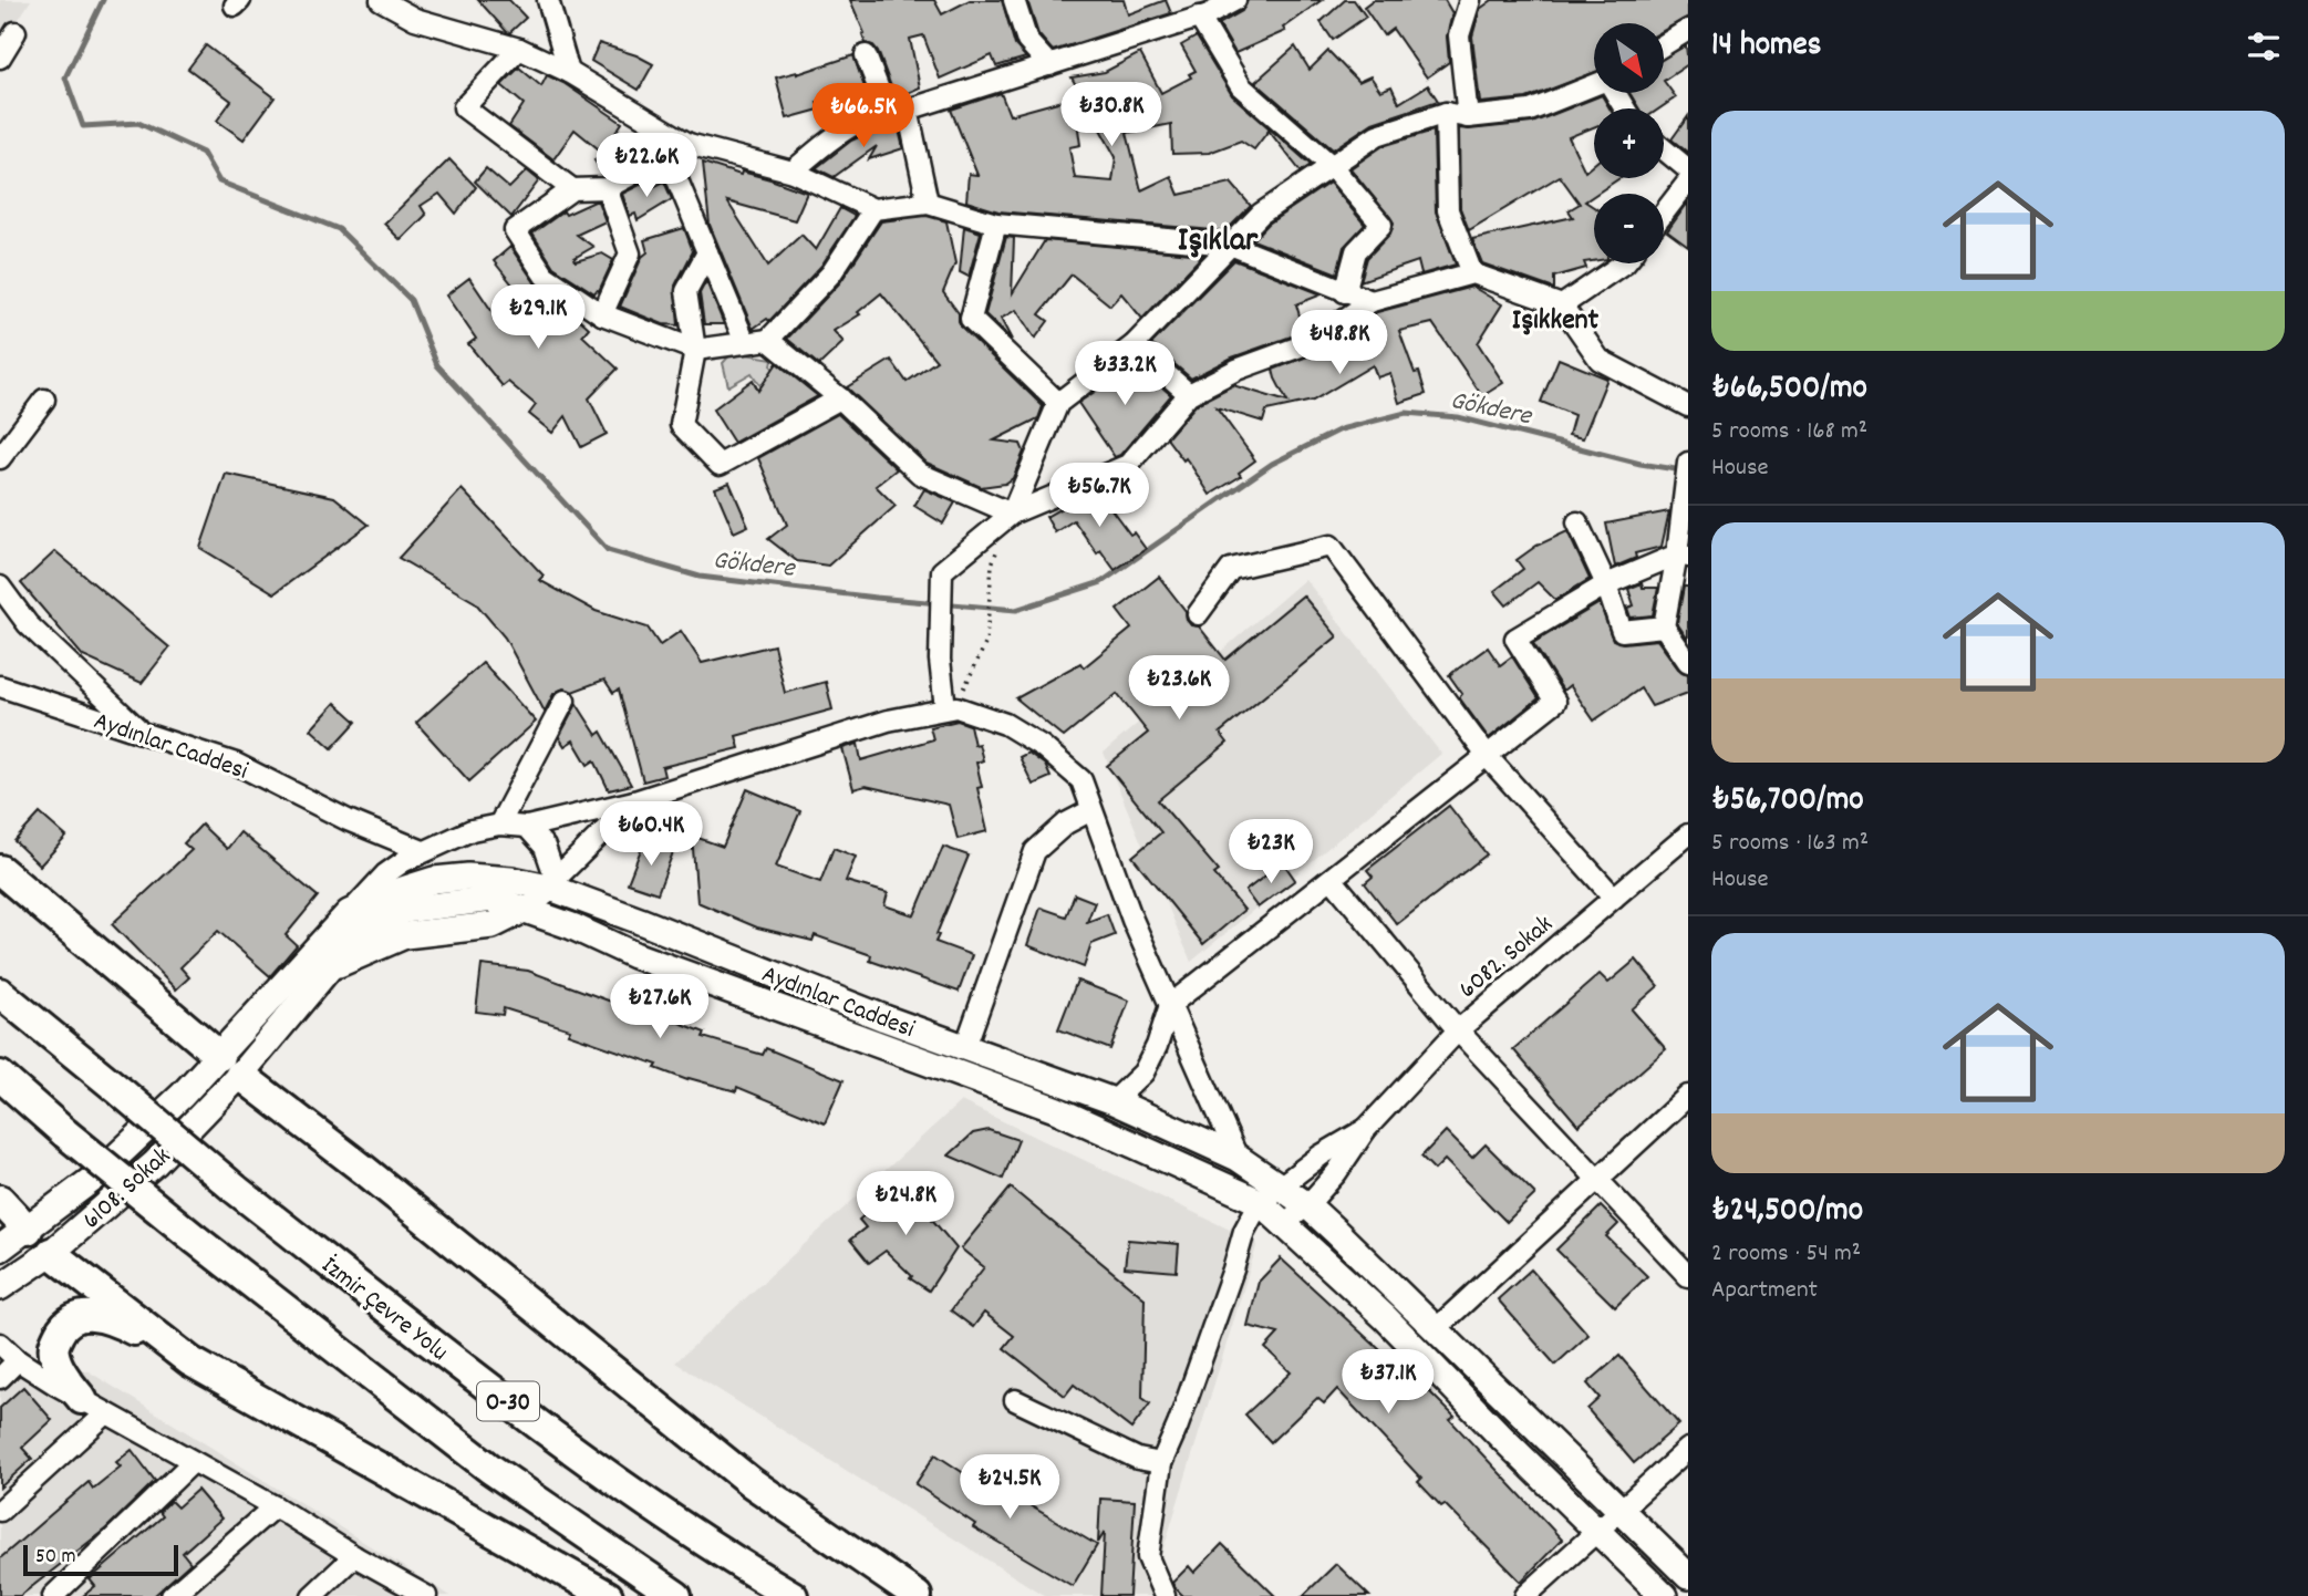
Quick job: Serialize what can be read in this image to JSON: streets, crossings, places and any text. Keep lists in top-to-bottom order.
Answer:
{
  "streets": {
    "highway": ["İzmir Çevre Yolu", "O-30"],
    "main road": ["Aydınlar Caddesi", "6108. Sokak"],
    "street": ["6082. Sokak"]
  },
  "crossings": [
    ["Aydınlar Caddesi", "6108. Sokak"]
  ],
  "districts": ["Işıklar", "Işıkkent"],
  "water": ["Gökdere"],
  "scale_bar": "50 m",
  "north": "bottom right",
  "page": {
    "heading": "14 homes",
    "map_buttons": ["+", "−"],
    "price": [
      "₺30.8K",
      "₺66.5K",
      "₺22.6K",
      "₺29.1K",
      "₺48.8K",
      "₺33.2K",
      "₺56.7K",
      "₺23.6K",
      "₺60.4K",
      "₺23K",
      "₺27.6K",
      "₺24.8K",
      "₺37.1K",
      "₺24.5K"
    ],
    "list": [
      {
        "name": "₺66,500/mo",
        "note": "5 rooms · 168 m² · House"
      },
      {
        "name": "₺56,700/mo",
        "note": "5 rooms · 163 m² · House"
      },
      {
        "name": "₺24,500/mo",
        "note": "2 rooms · 54 m² · Apartment"
      }
    ],
    "scale": "50 m"
  }
}
